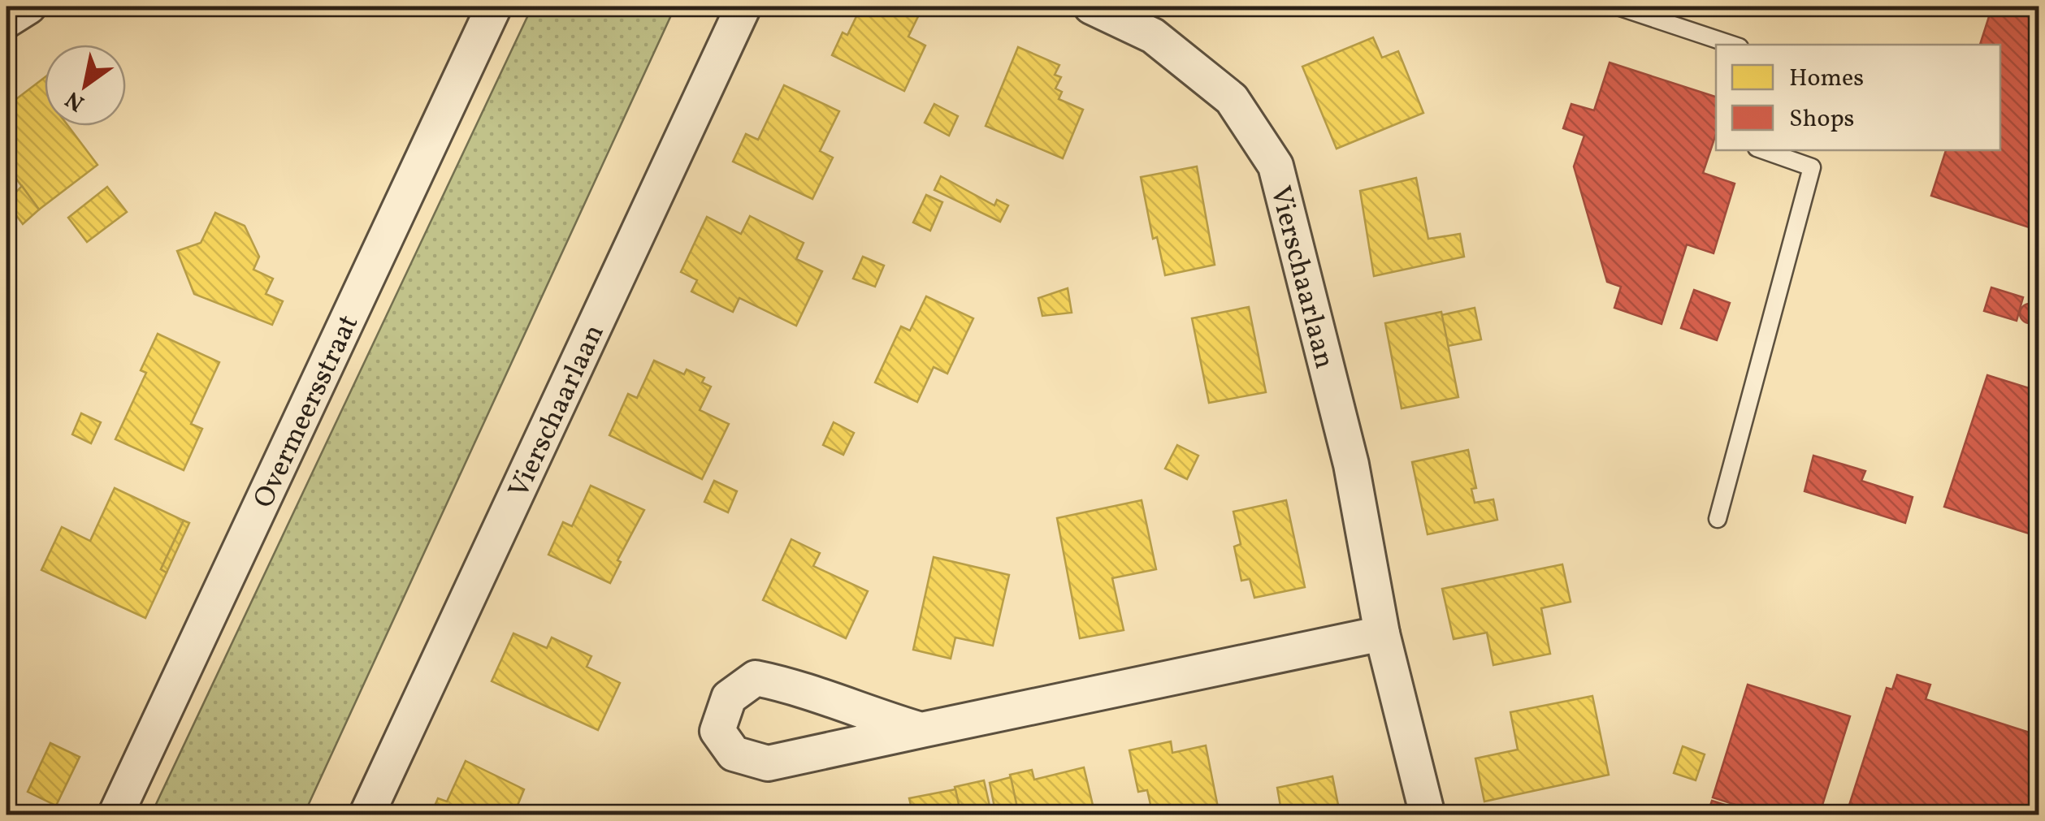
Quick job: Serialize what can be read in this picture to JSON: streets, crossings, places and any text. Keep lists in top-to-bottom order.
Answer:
{
  "streets": {
    "street": ["Vierschaarlaan", "Overmeersstraat"]
  },
  "legend": ["Homes", "Shops"],
  "north": "bottom left"
}
